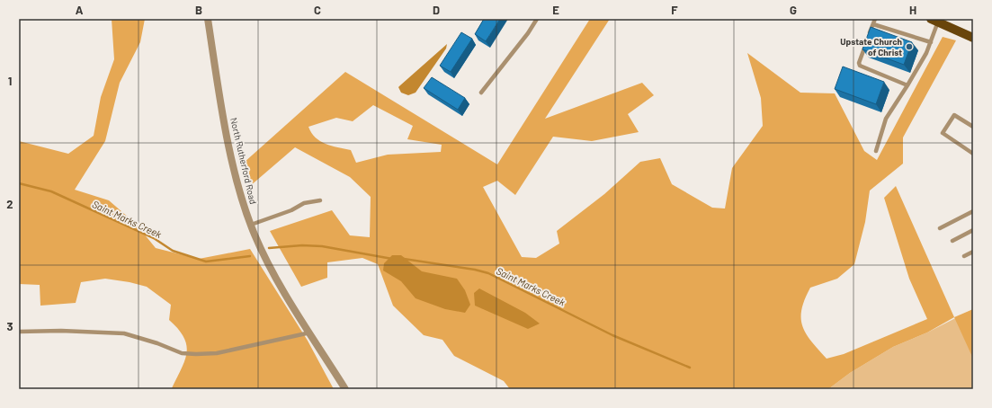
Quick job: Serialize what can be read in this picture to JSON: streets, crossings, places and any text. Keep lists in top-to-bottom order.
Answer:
{
  "streets": {
    "street": ["North Rutherford Road"]
  },
  "water": ["Saint Marks Creek"],
  "places": ["Upstate Church of Christ"],
  "grid": {
    "columns": [
      "A",
      "B",
      "C",
      "D",
      "E",
      "F",
      "G",
      "H"
    ],
    "rows": ["1", "2", "3"]
  }
}
